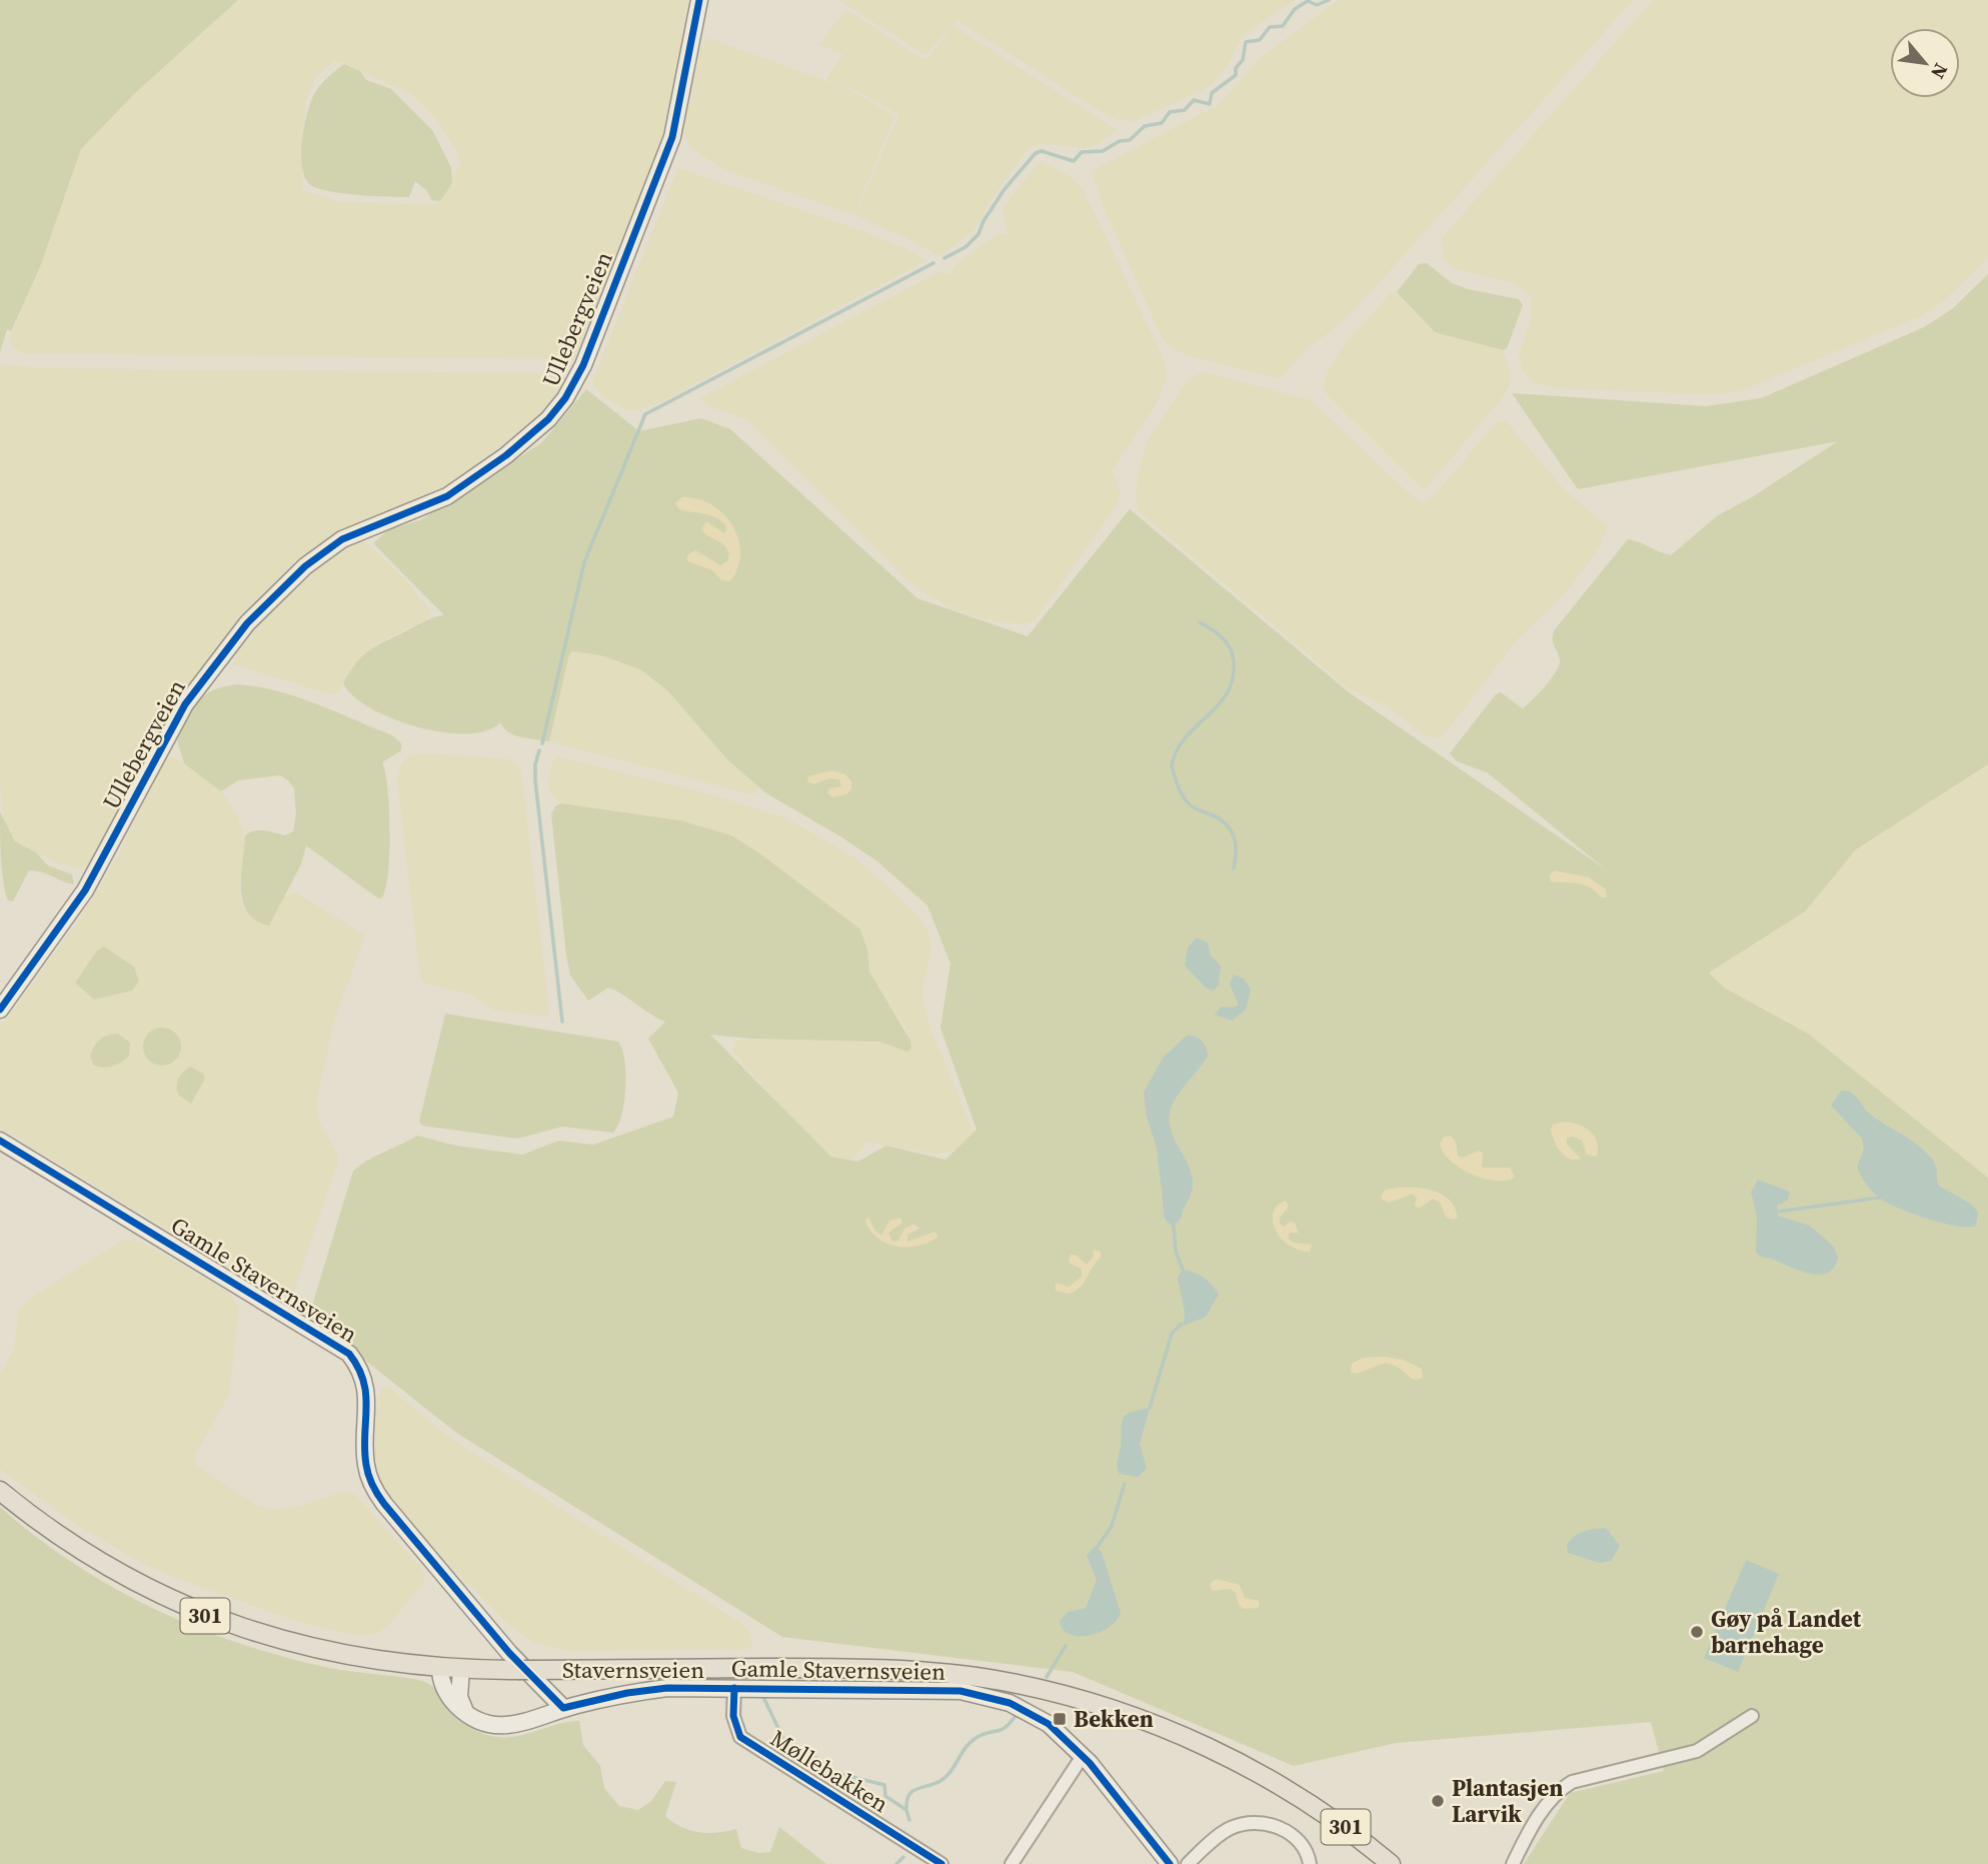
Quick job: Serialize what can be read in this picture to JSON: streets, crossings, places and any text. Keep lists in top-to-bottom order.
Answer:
{
  "streets": {
    "main road": ["301", "Stavernsveien"],
    "street": ["Ullebergveien", "Gamle Stavernsveien", "Møllebakken"]
  },
  "crossings": [
    ["Gamle Stavernsveien", "Møllebakken"]
  ],
  "places": {
    "other": ["Gøy på Landet barnehage", "Plantasjen Larvik"],
    "transit": ["Bekken"]
  },
  "north": "bottom right"
}
